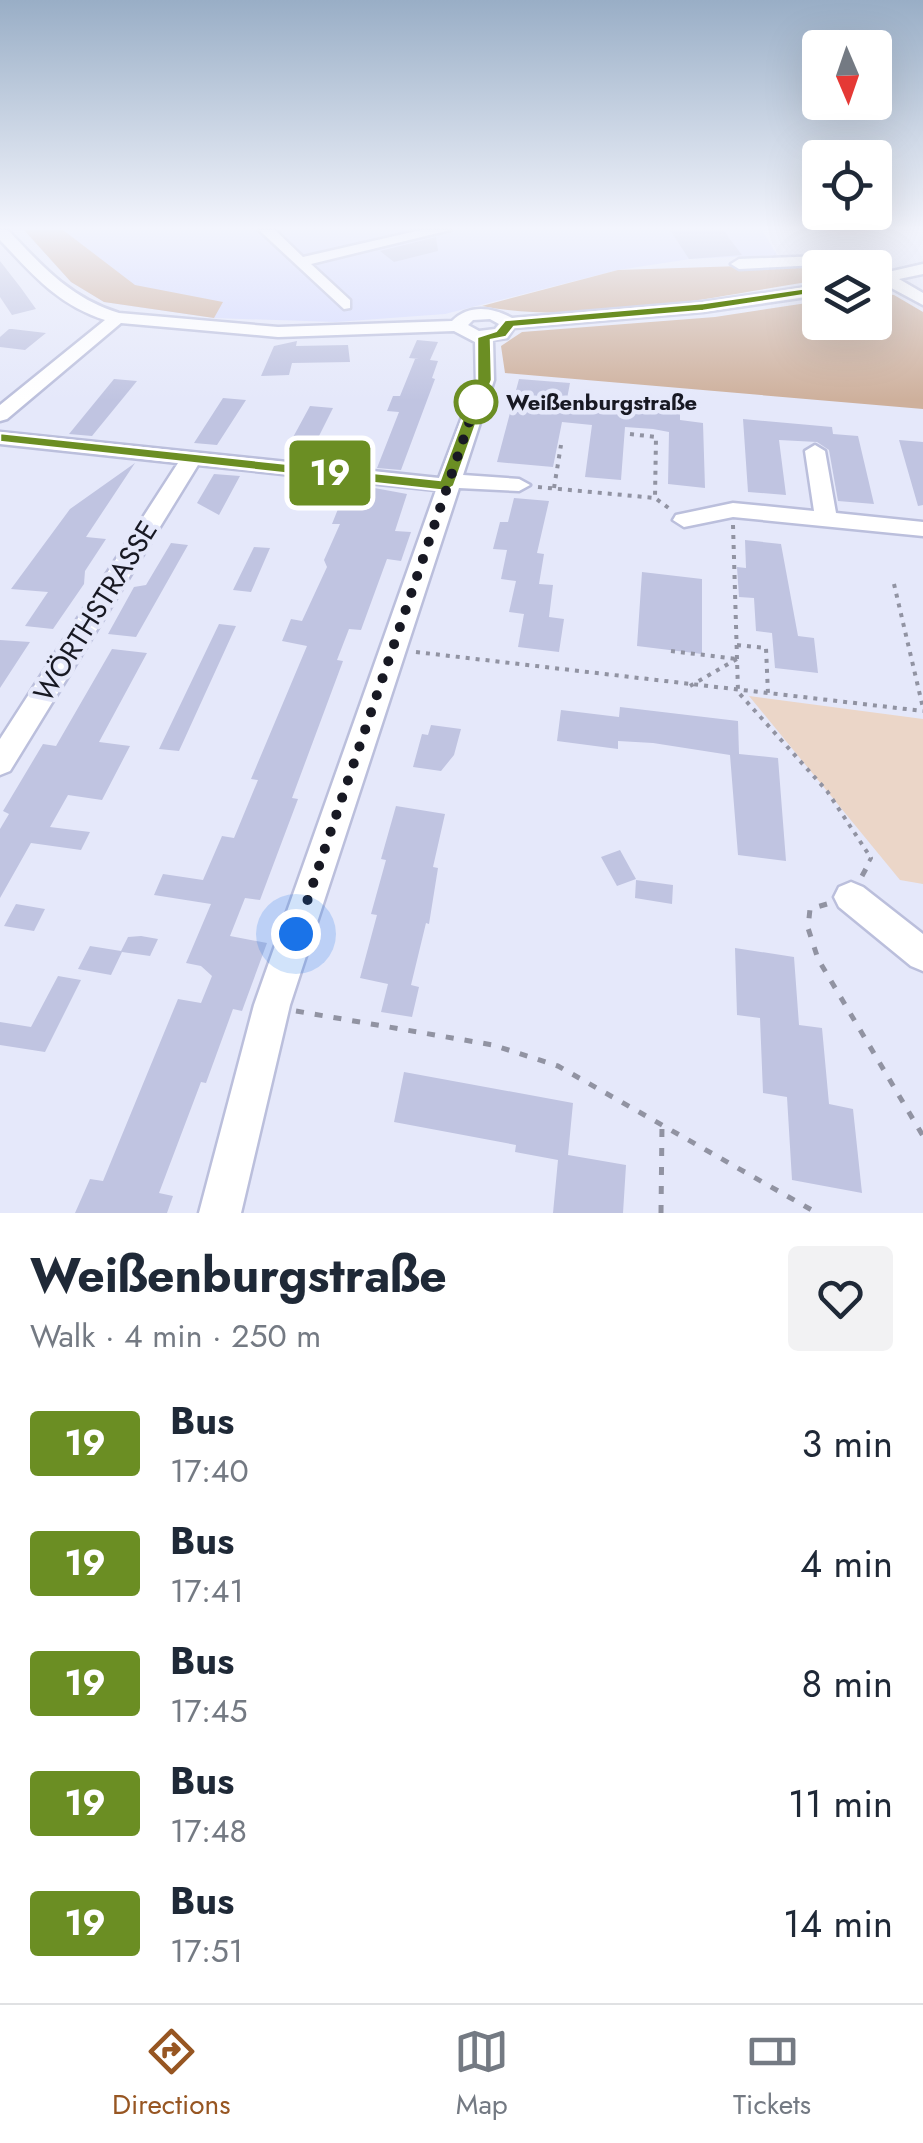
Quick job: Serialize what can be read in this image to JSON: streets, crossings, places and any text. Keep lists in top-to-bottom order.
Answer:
{
  "streets": {
    "street": ["WÖRTHSTRASSE"]
  },
  "places": ["Weißenburgstraße"],
  "lines": ["bus line 19"],
  "north": "bottom",
  "page": {
    "on_map": "19",
    "heading": ["Weißenburgstraße", "Walk · 4 min · 250 m"],
    "list": [
      {
        "mark": "19",
        "name": "Bus",
        "note": "17:40",
        "value": "3 min"
      },
      {
        "mark": "19",
        "name": "Bus",
        "note": "17:41",
        "value": "4 min"
      },
      {
        "mark": "19",
        "name": "Bus",
        "note": "17:45",
        "value": "8 min"
      },
      {
        "mark": "19",
        "name": "Bus",
        "note": "17:48",
        "value": "11 min"
      },
      {
        "mark": "19",
        "name": "Bus",
        "note": "17:51",
        "value": "14 min"
      }
    ],
    "tabs": ["Directions", "Map", "Tickets"]
  }
}
